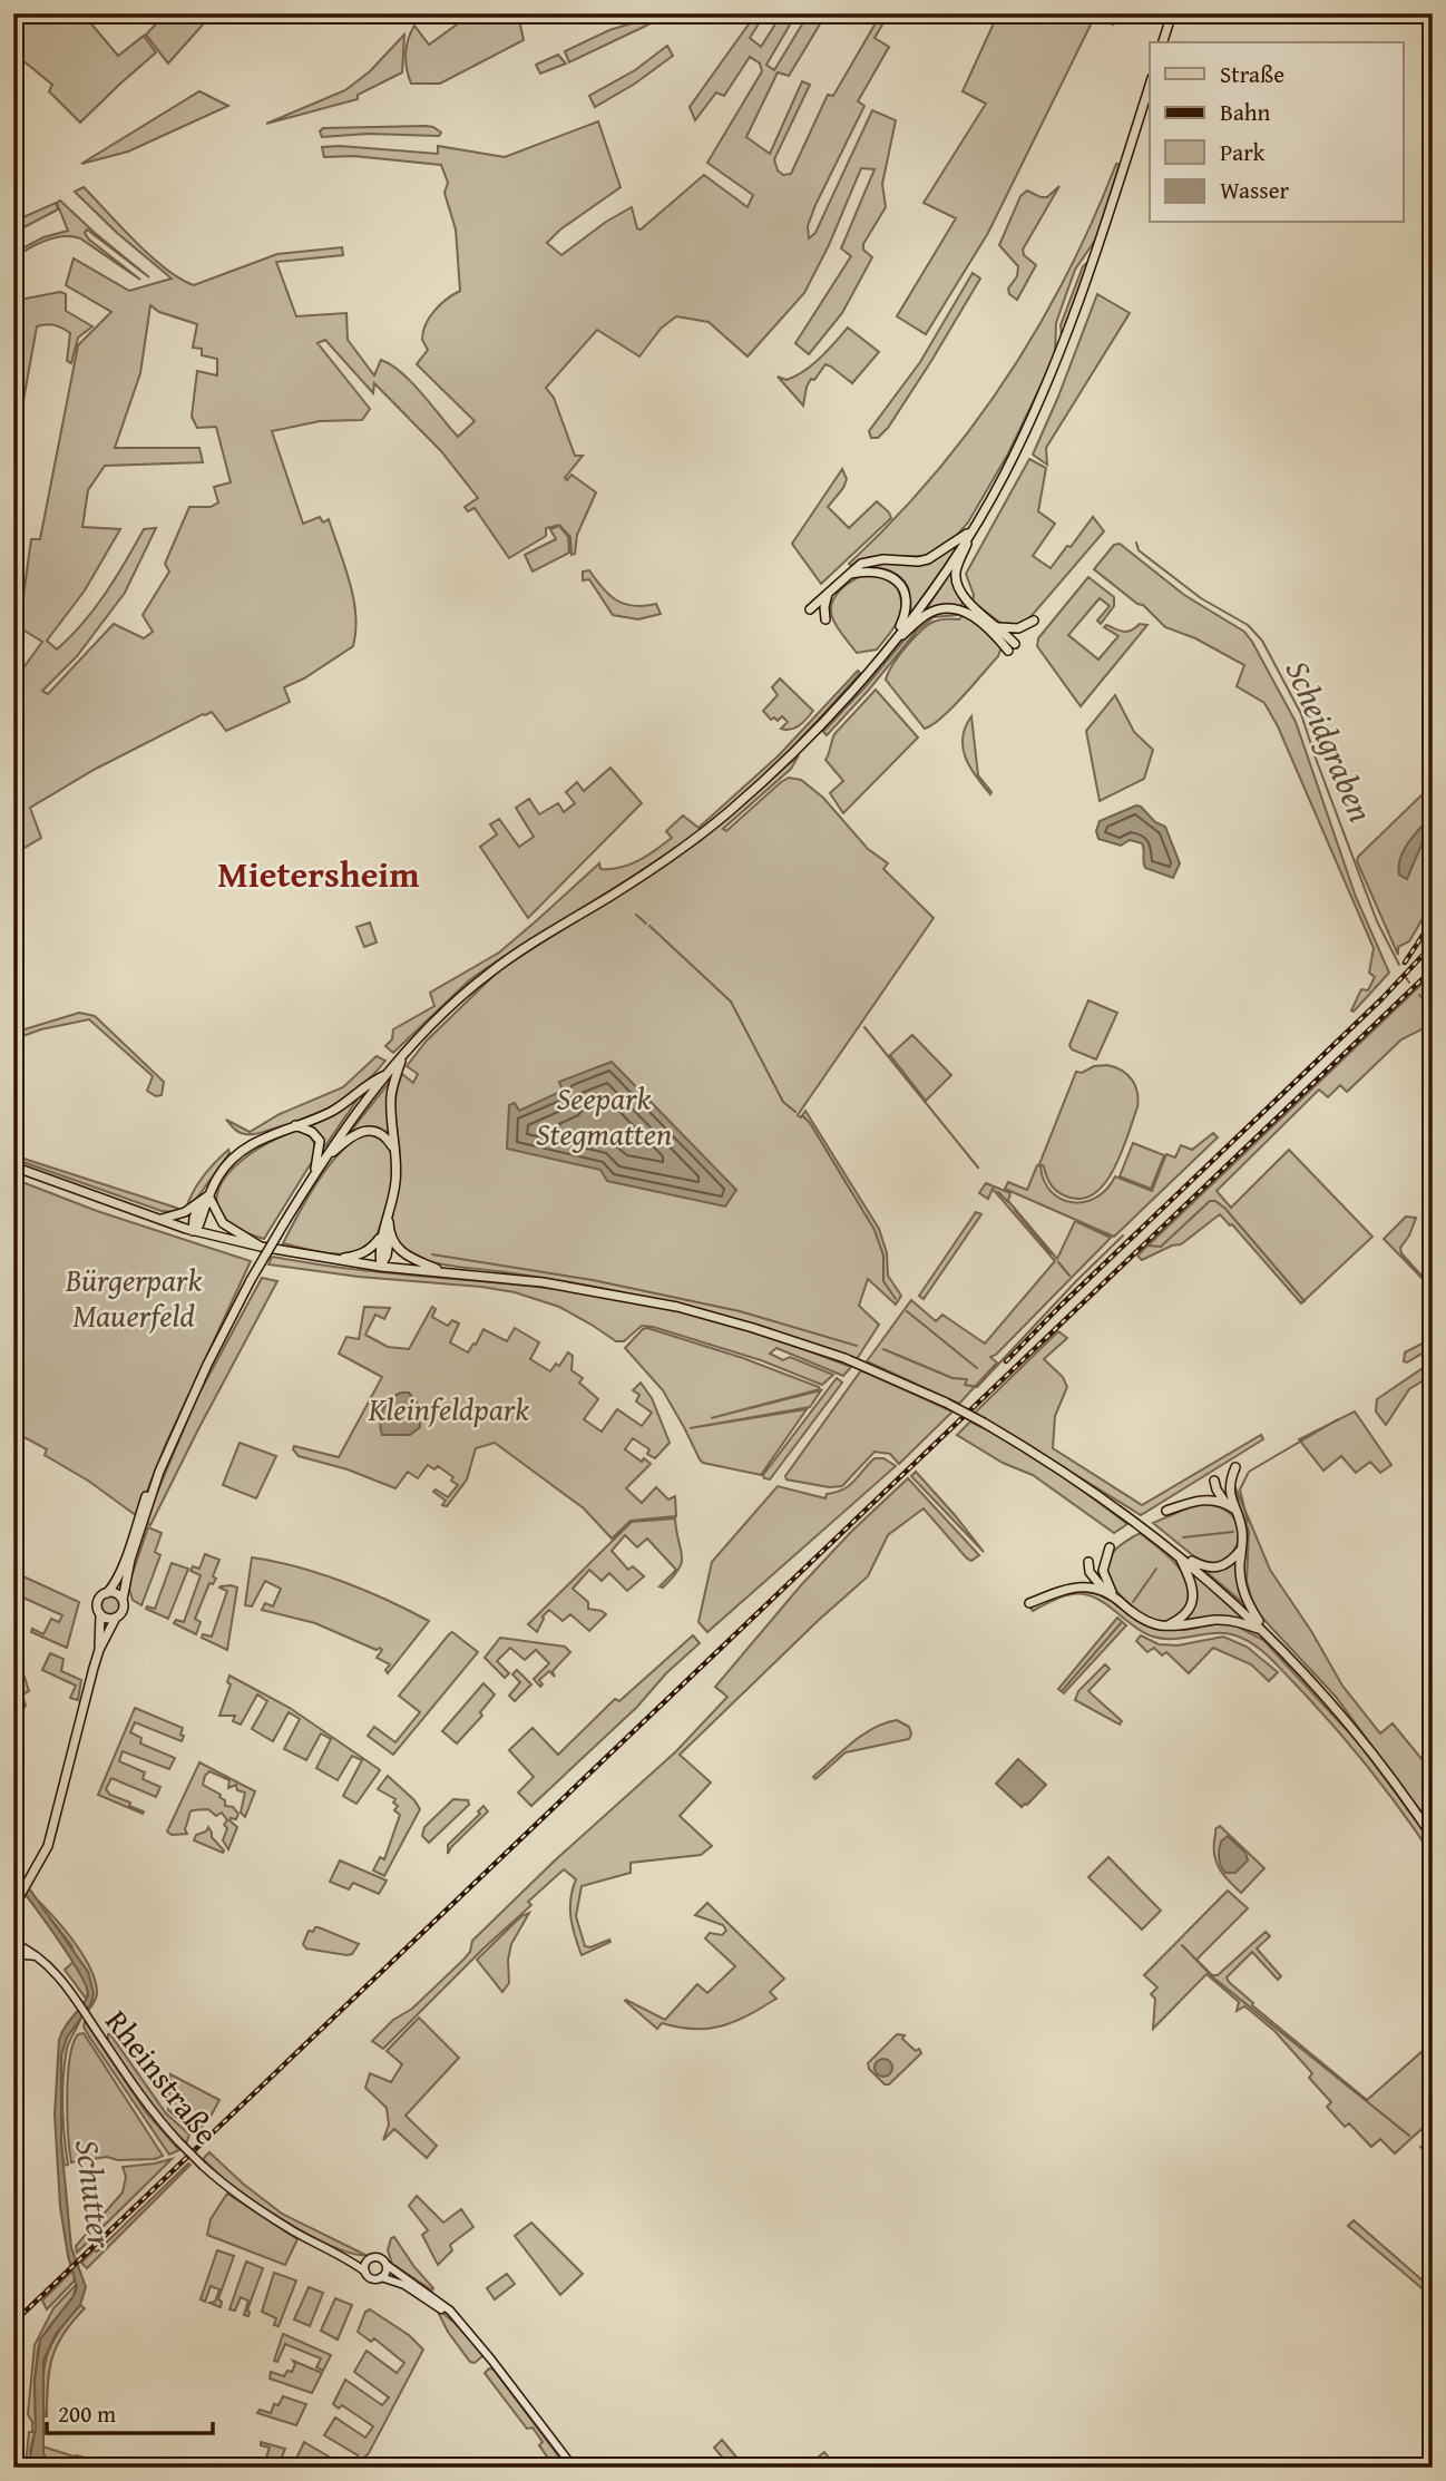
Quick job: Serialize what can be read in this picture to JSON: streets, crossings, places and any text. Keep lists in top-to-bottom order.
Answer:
{
  "streets": {
    "main road": ["Rheinstraße"]
  },
  "districts": ["Mietersheim"],
  "water": ["Scheidgraben", "Schutter"],
  "parks": ["Seepark Stegmatten", "Bürgerpark Mauerfeld", "Kleinfeldpark"],
  "legend": [
    "Straße",
    "Bahn",
    "Park",
    "Wasser"
  ],
  "scale_bar": "200 m"
}
